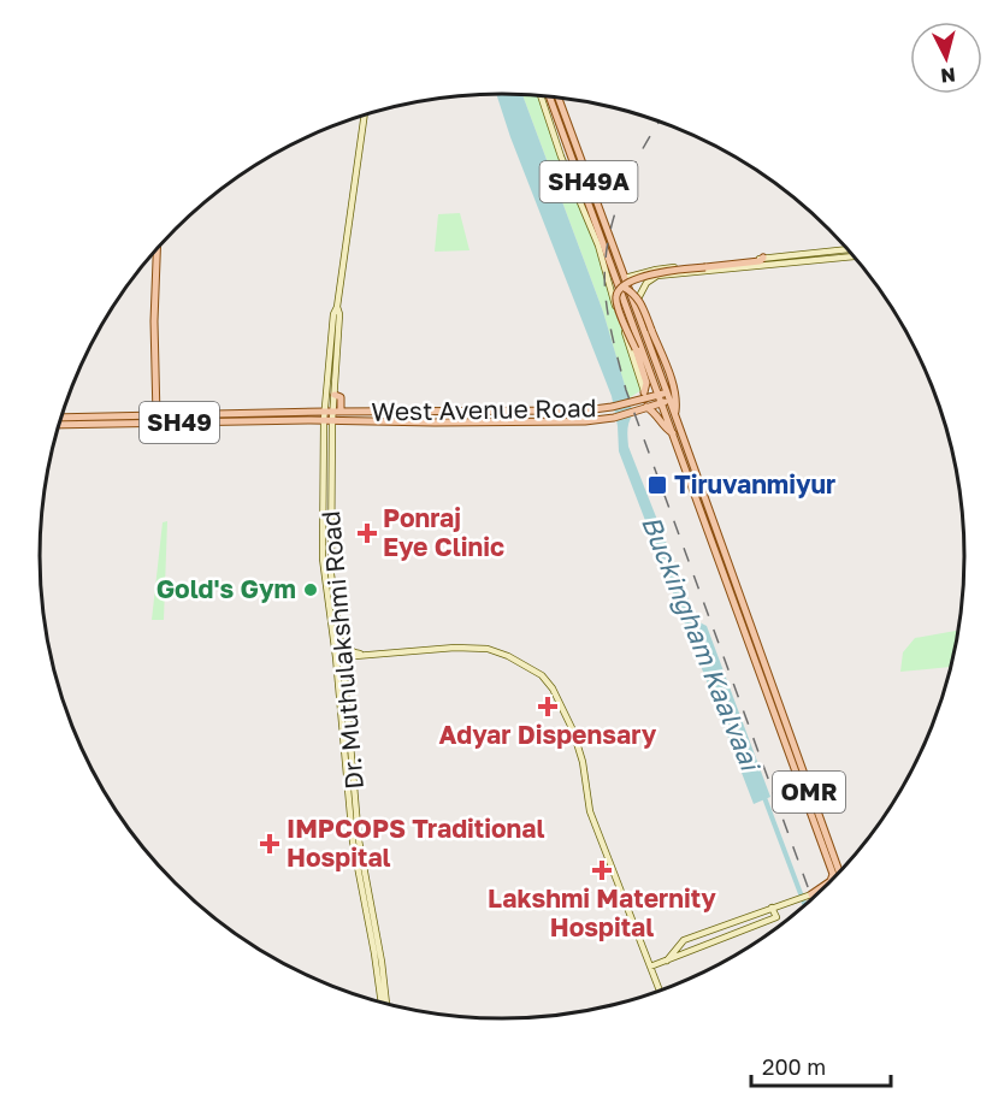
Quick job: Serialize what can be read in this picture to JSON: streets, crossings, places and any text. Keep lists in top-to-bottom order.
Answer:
{
  "streets": {
    "main road": [
      "SH49A",
      "West Avenue Road",
      "SH49",
      "Dr. Muthulakshmi Road",
      "OMR"
    ]
  },
  "crossings": [
    ["West Avenue Road", "SH49"],
    ["West Avenue Road", "Dr. Muthulakshmi Road"],
    ["West Avenue Road", "OMR"],
    ["SH49", "Dr. Muthulakshmi Road"]
  ],
  "water": ["Buckingham Kaalvaai"],
  "places": {
    "transit": ["Tiruvanmiyur"],
    "health": [
      "Ponraj Eye Clinic",
      "Adyar Dispensary",
      "IMPCOPS Traditional Hospital",
      "Lakshmi Maternity Hospital"
    ],
    "other": ["Gold's Gym"]
  },
  "scale_bar": "200 m",
  "north": "bottom"
}
